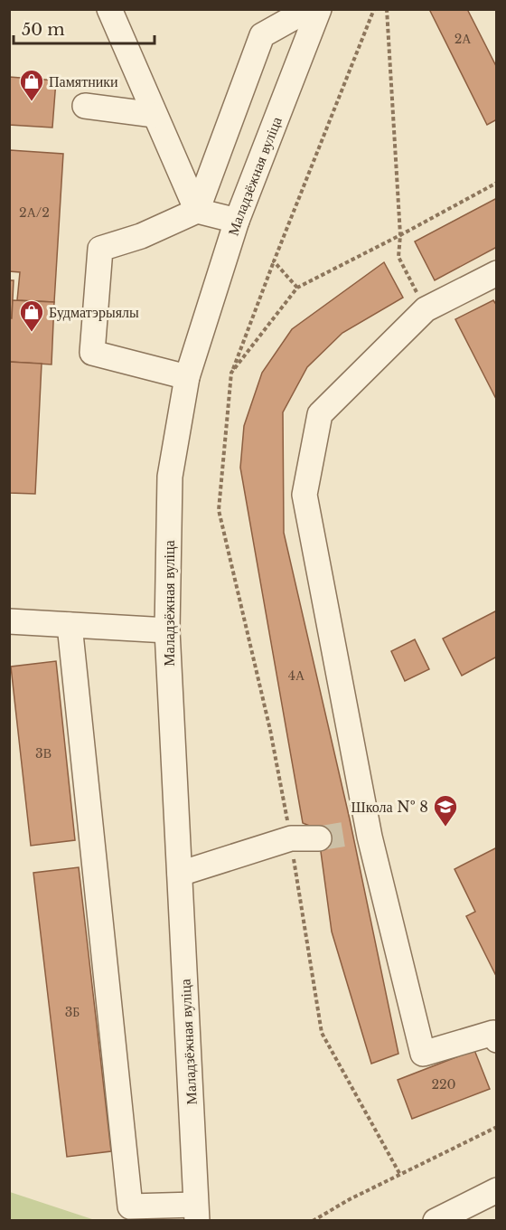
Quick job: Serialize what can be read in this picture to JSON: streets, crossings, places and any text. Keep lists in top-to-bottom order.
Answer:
{
  "streets": {
    "street": ["Маладзёжная вуліца"]
  },
  "places": {
    "shop": ["Памятники", "Будматэрыялы"],
    "school or university": ["Школа № 8"]
  },
  "house_numbers": [
    "2А",
    "2А/2",
    "4А",
    "3В",
    "3Б",
    "220"
  ],
  "scale_bar": "50 m"
}
